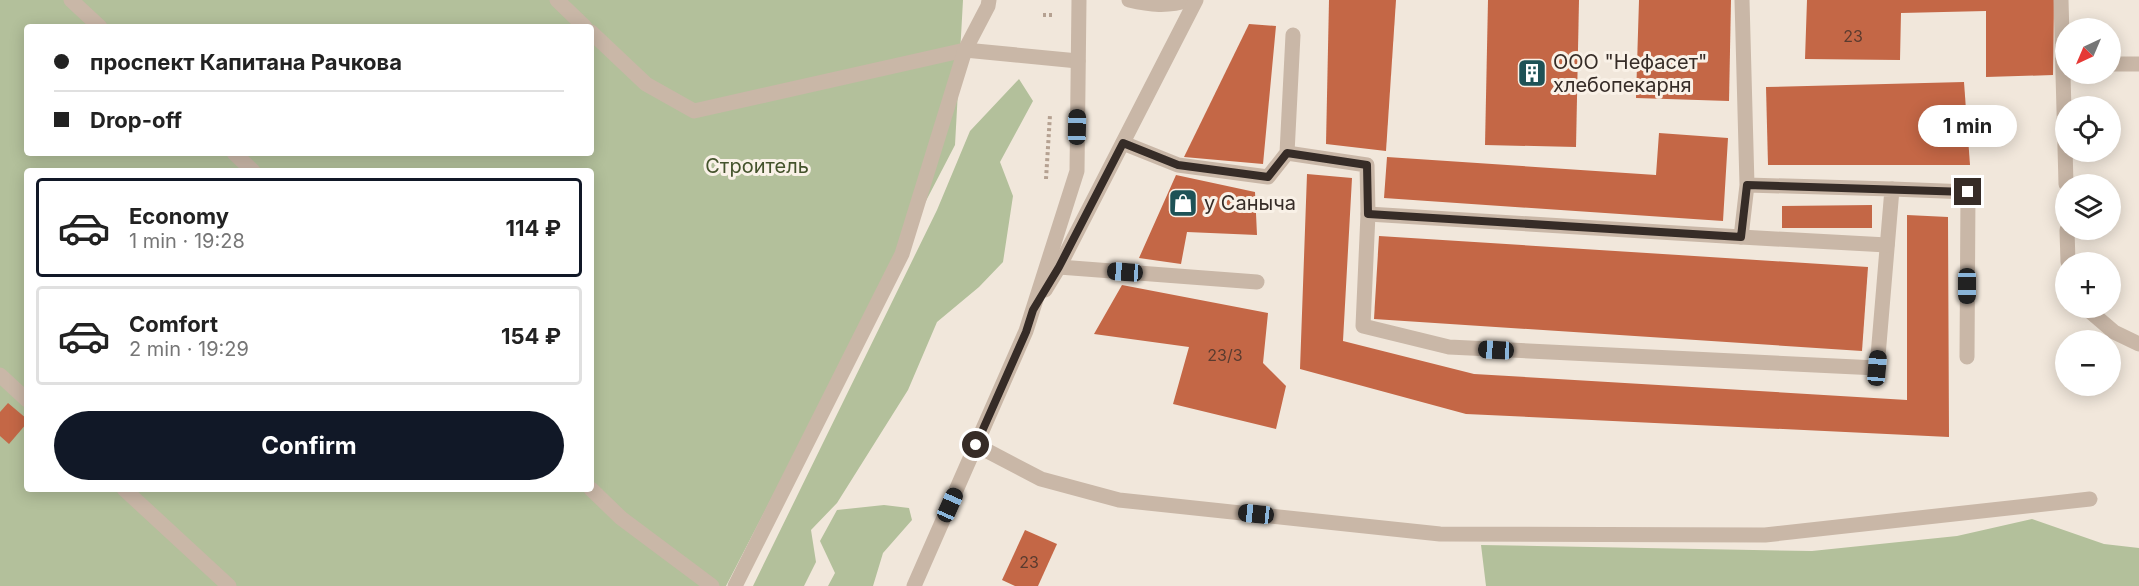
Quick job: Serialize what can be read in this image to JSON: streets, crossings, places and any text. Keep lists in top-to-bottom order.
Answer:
{
  "parks": ["Строитель"],
  "places": {
    "building": ["ООО \"Нефасет\" хлебопекарня"],
    "shop": ["у Саныча"]
  },
  "house_numbers": ["23", "23/3", "23"],
  "north": "bottom left",
  "page": {
    "map_buttons": ["+", "−"],
    "banner": ["проспект Капитана Рачкова", "Drop-off"],
    "bubble": "1 min",
    "list": [
      {
        "name": "Economy",
        "note": "1 min · 19:28",
        "value": "114 ₽"
      },
      {
        "name": "Comfort",
        "note": "2 min · 19:29",
        "value": "154 ₽"
      }
    ],
    "buttons": "Confirm"
  }
}
